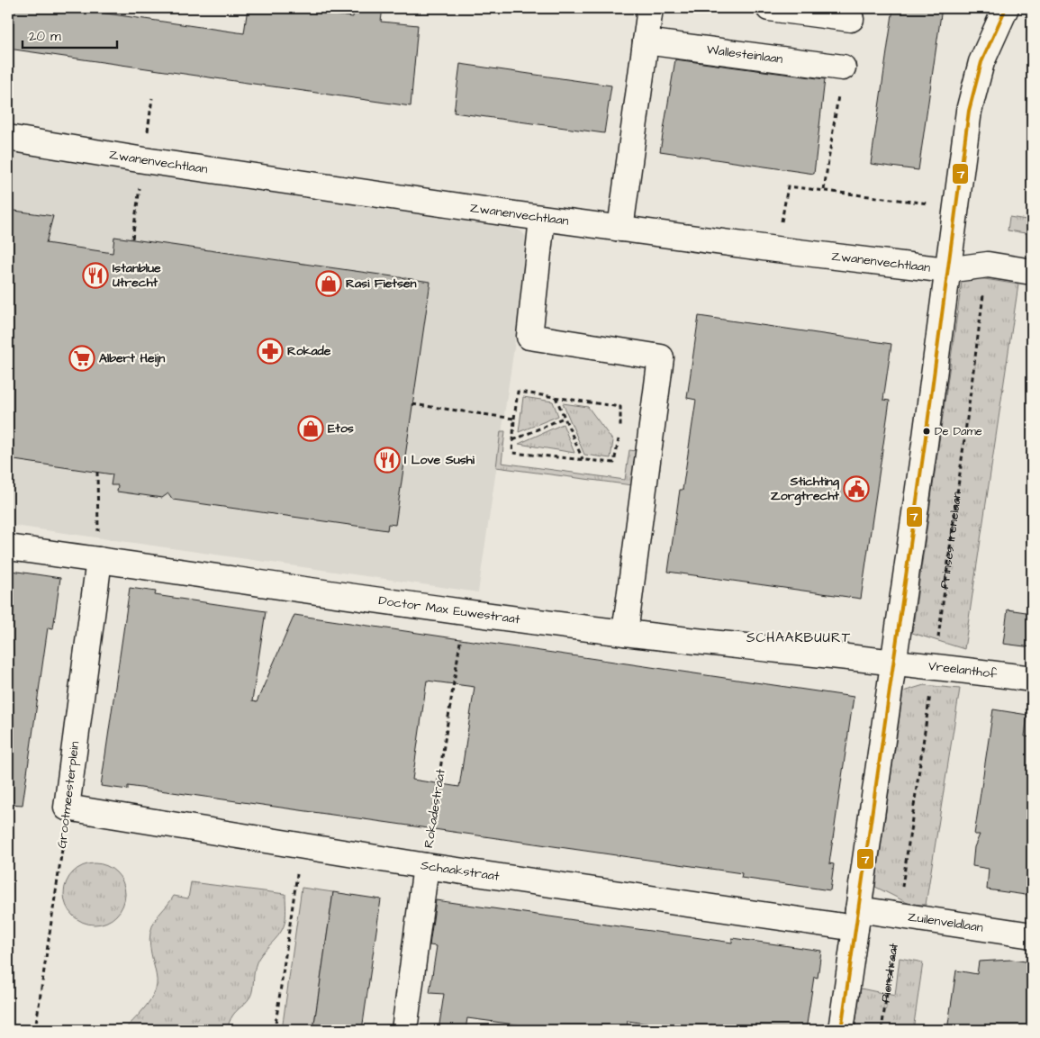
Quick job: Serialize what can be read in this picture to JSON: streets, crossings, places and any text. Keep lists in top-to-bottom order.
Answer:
{
  "streets": {
    "street": [
      "Wallesteinlaan",
      "Zwanenvechtlaan",
      "Doctor Max Euwestraat",
      "Vreelanthof",
      "Grootmeesterplein",
      "Rokadestraat",
      "Schaakstraat",
      "Zuilenveldlaan"
    ],
    "path": ["Prinses Irenelaan", "Pionstraat"]
  },
  "crossings": [
    ["Zwanenvechtlaan", "Prinses Irenelaan"],
    ["Prinses Irenelaan", "Vreelanthof"],
    ["Prinses Irenelaan", "Zuilenveldlaan"],
    ["Prinses Irenelaan", "Pionstraat"],
    ["Doctor Max Euwestraat", "Vreelanthof"],
    ["Doctor Max Euwestraat", "Grootmeesterplein"],
    ["Doctor Max Euwestraat", "Rokadestraat"],
    ["Grootmeesterplein", "Schaakstraat"],
    ["Rokadestraat", "Schaakstraat"],
    ["Schaakstraat", "Zuilenveldlaan"],
    ["Zuilenveldlaan", "Pionstraat"]
  ],
  "districts": ["SCHAAKBUURT"],
  "places": {
    "restaurant": ["Istanblue Utrecht", "I Love Sushi"],
    "shop": ["Rasi Fietsen", "Etos"],
    "pharmacy": ["Rokade"],
    "supermarket": ["Albert Heijn"],
    "other": ["De Dame"],
    "public building": ["Stichting Zorgtrecht"]
  },
  "lines": ["transit line 7"],
  "scale_bar": "20 m"
}
